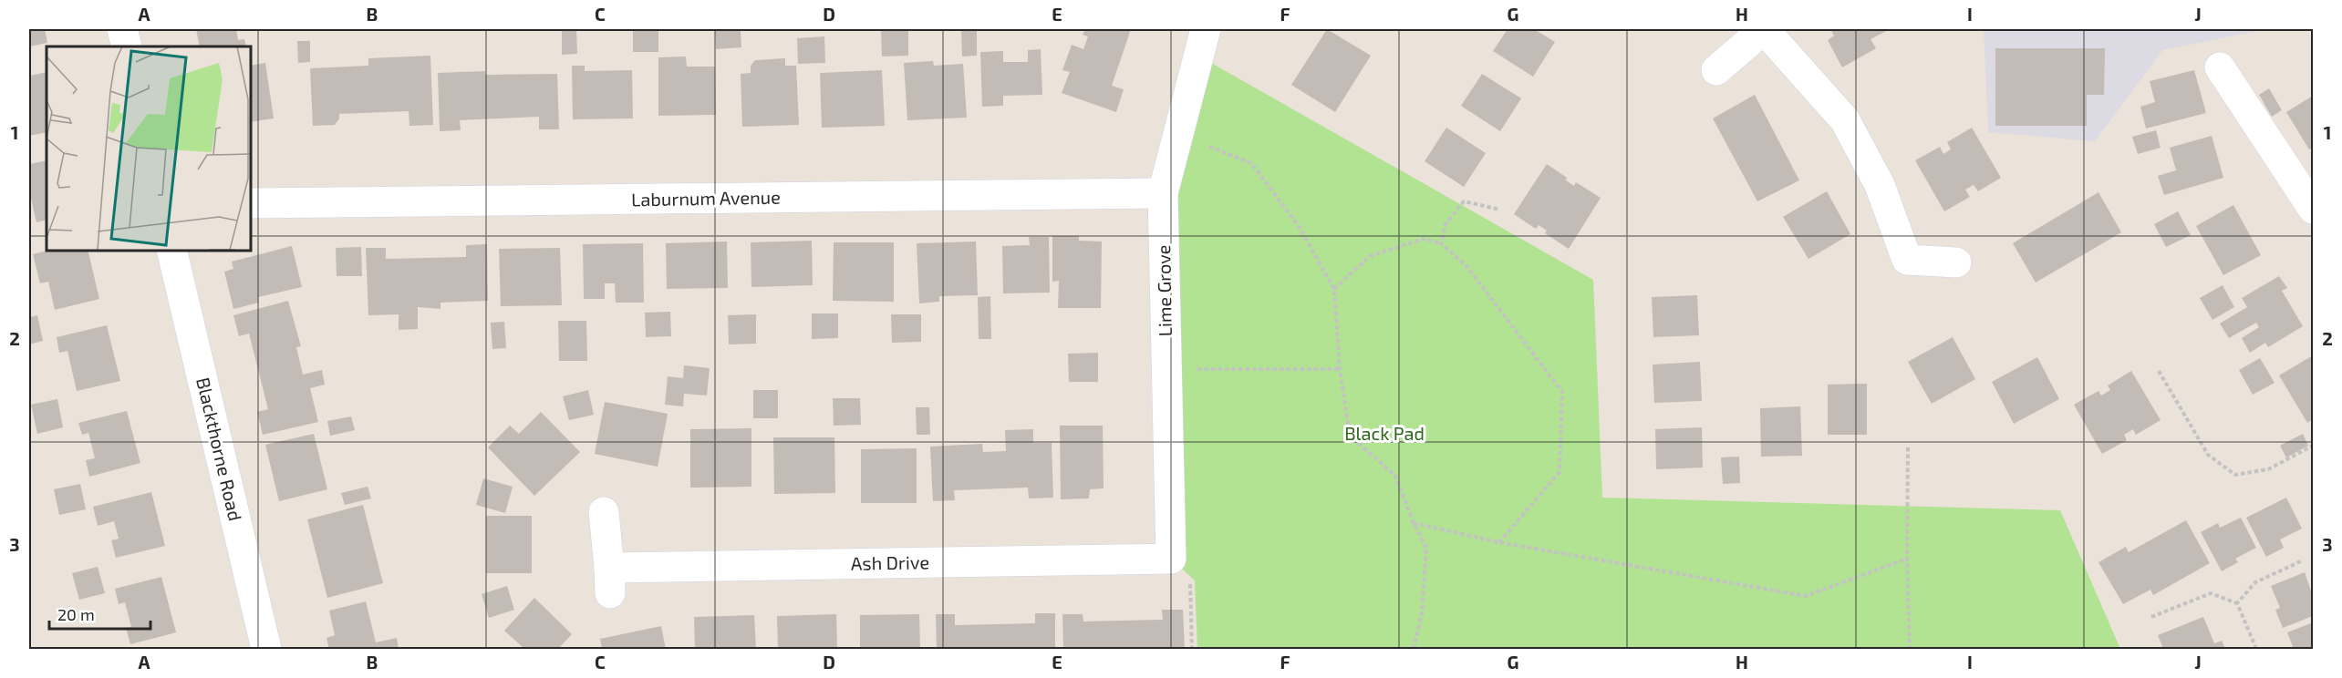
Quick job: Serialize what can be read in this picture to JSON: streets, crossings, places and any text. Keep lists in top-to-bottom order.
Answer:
{
  "streets": {
    "street": [
      "Laburnum Avenue",
      "Lime Grove",
      "Blackthorne Road",
      "Ash Drive"
    ]
  },
  "crossings": [
    ["Laburnum Avenue", "Lime Grove"],
    ["Lime Grove", "Ash Drive"]
  ],
  "parks": ["Black Pad"],
  "scale_bar": "20 m",
  "grid": {
    "columns": [
      "A",
      "B",
      "C",
      "D",
      "E",
      "F",
      "G",
      "H",
      "I",
      "J"
    ],
    "rows": ["1", "2", "3"]
  }
}
